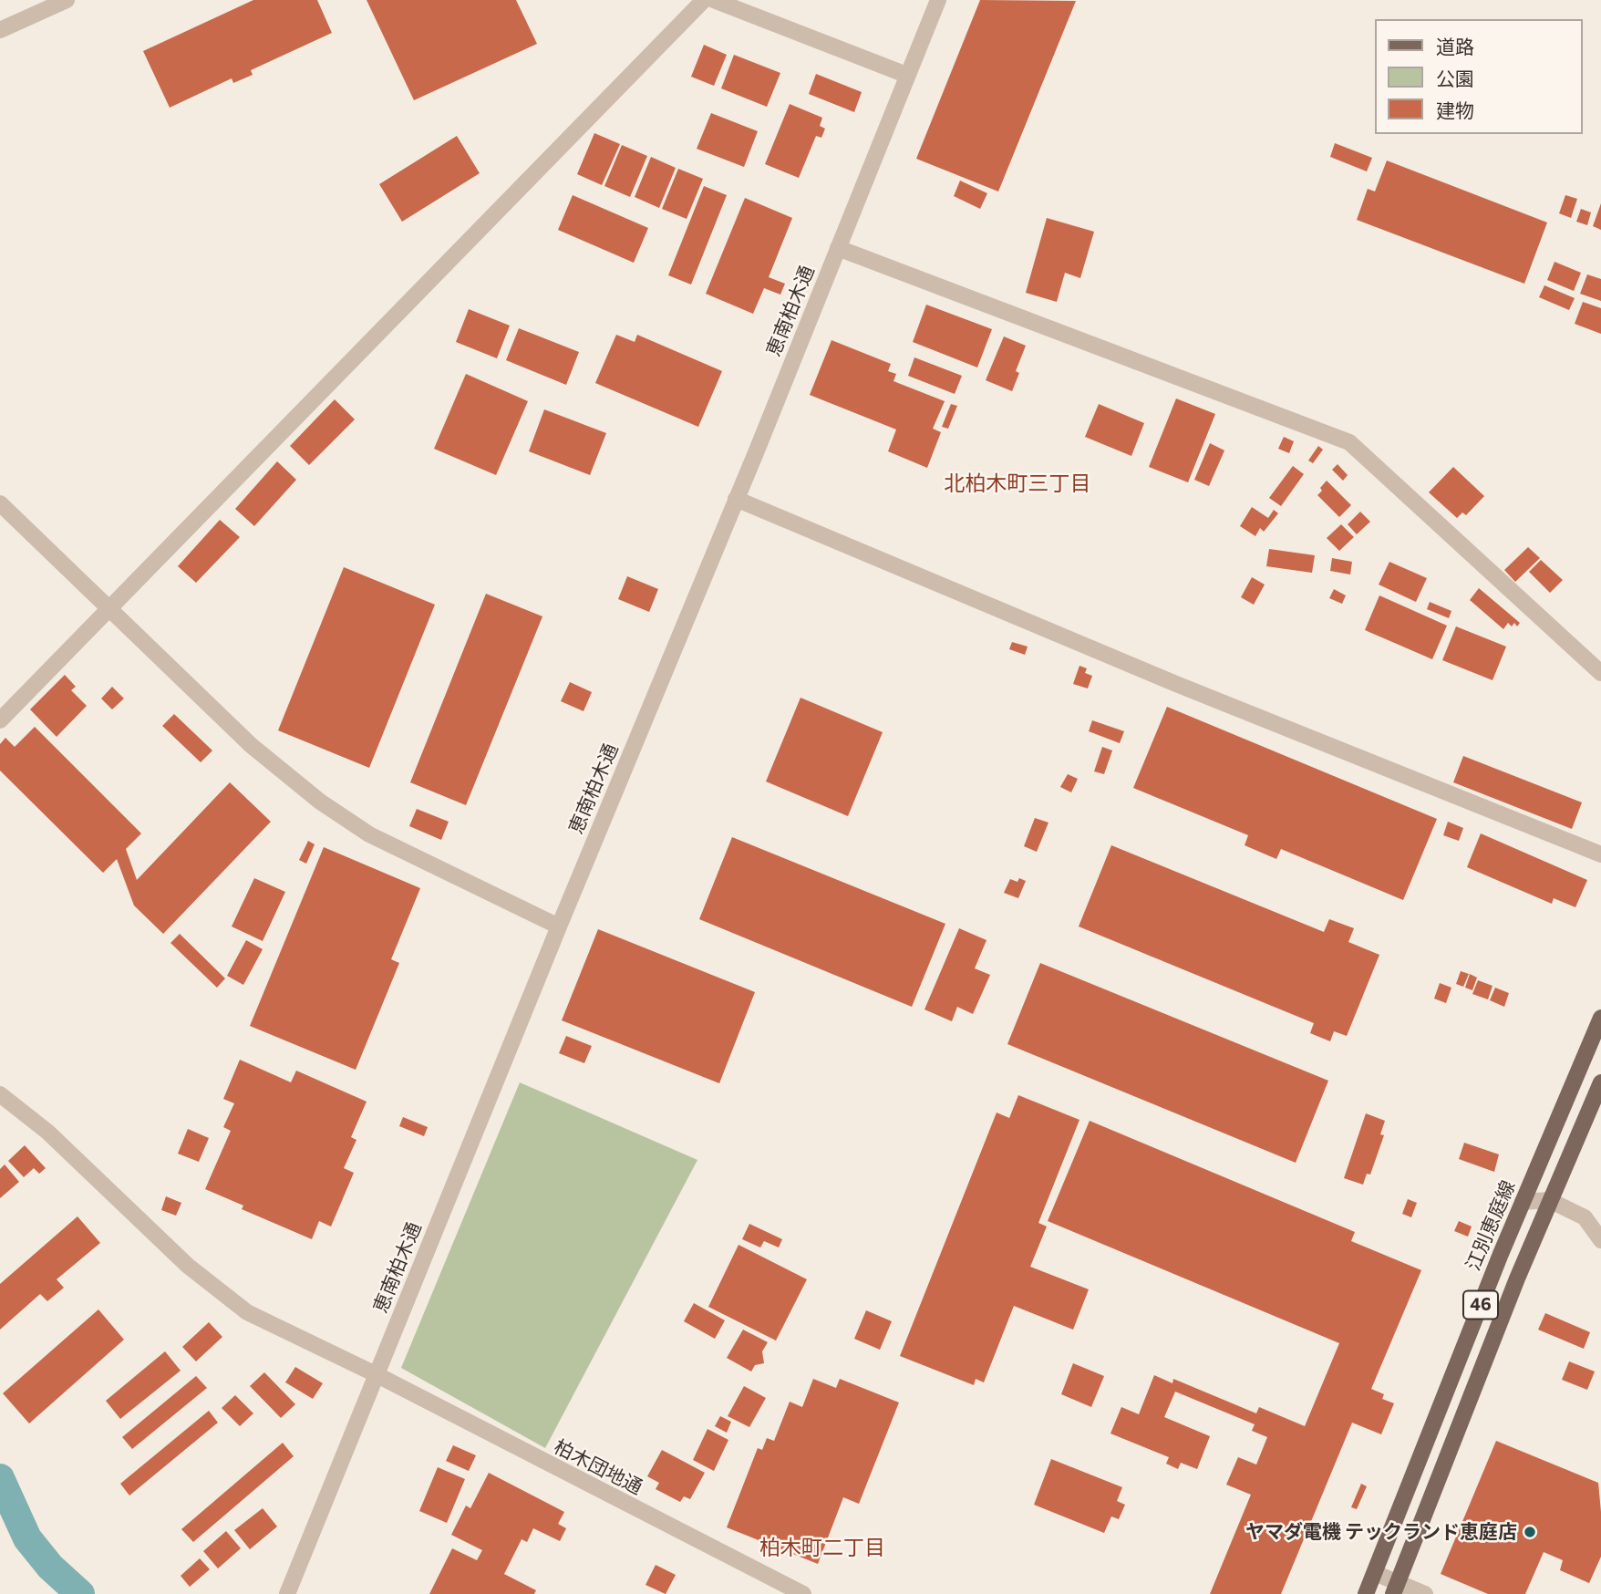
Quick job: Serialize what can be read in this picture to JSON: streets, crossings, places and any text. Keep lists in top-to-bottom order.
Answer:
{
  "streets": {
    "main road": ["江別恵庭線", "46"],
    "street": ["恵南柏木通", "柏木団地通"]
  },
  "crossings": [
    ["恵南柏木通", "柏木団地通"]
  ],
  "districts": ["北柏木町三丁目", "柏木町二丁目"],
  "places": ["ヤマダ電機 テックランド恵庭店"],
  "legend": ["道路", "公園", "建物"]
}
